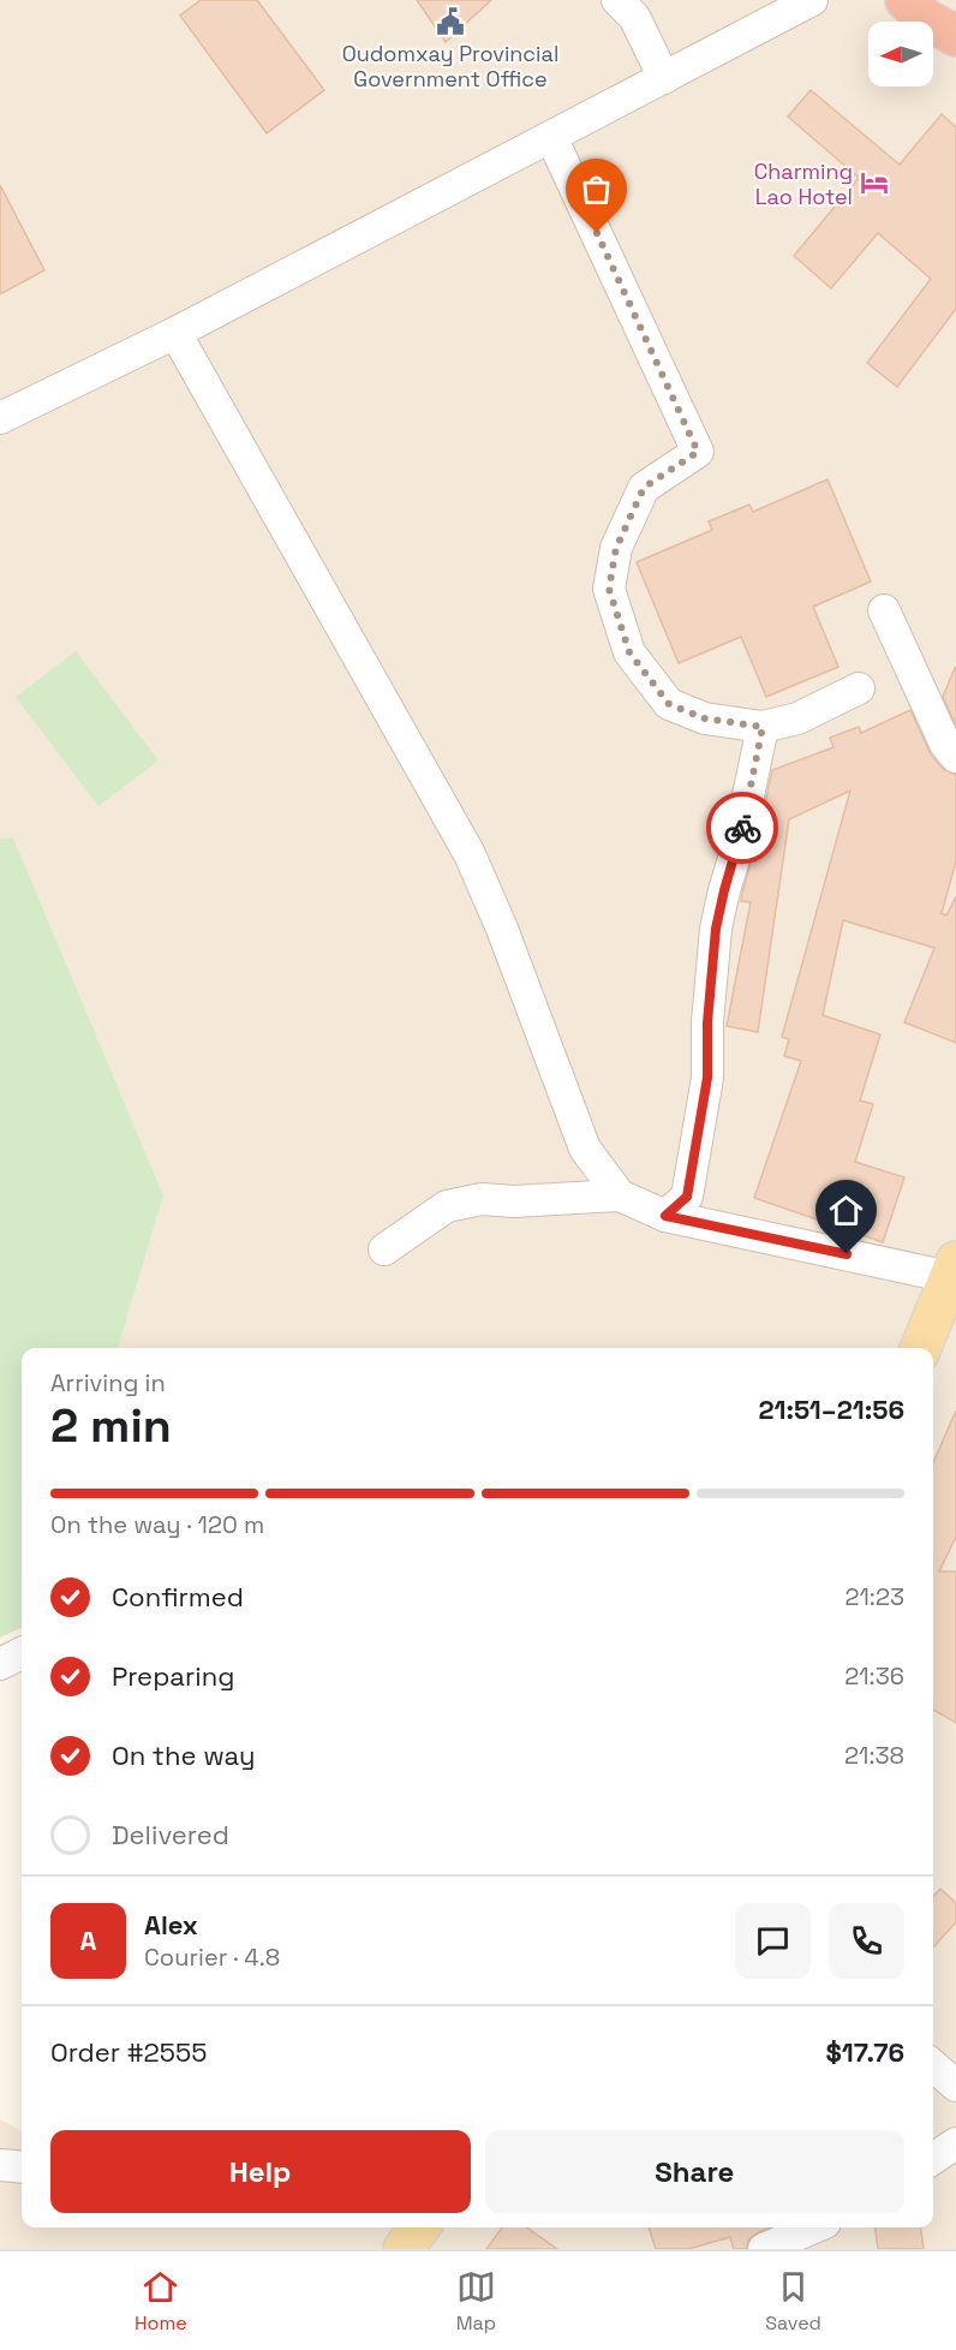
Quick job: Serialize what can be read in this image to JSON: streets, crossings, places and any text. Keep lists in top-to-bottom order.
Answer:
{
  "places": {
    "public building": ["Oudomxay Provincial Government Office"],
    "hotel": ["Charming Lao Hotel"]
  },
  "north": "left",
  "page": {
    "heading": ["2 min", "Arriving in", "21:51–21:56"],
    "panel": [
      "Alex",
      "Courier · 4.8",
      "Order #2555",
      "$17.76"
    ],
    "bar": "On the way · 120 m",
    "list": [
      ["Confirmed", "21:23"],
      ["Preparing", "21:36"],
      ["On the way", "21:38"],
      "Delivered"
    ],
    "round": "A",
    "buttons": ["Help", "Share"],
    "tabs": ["Home", "Map", "Saved"]
  }
}
